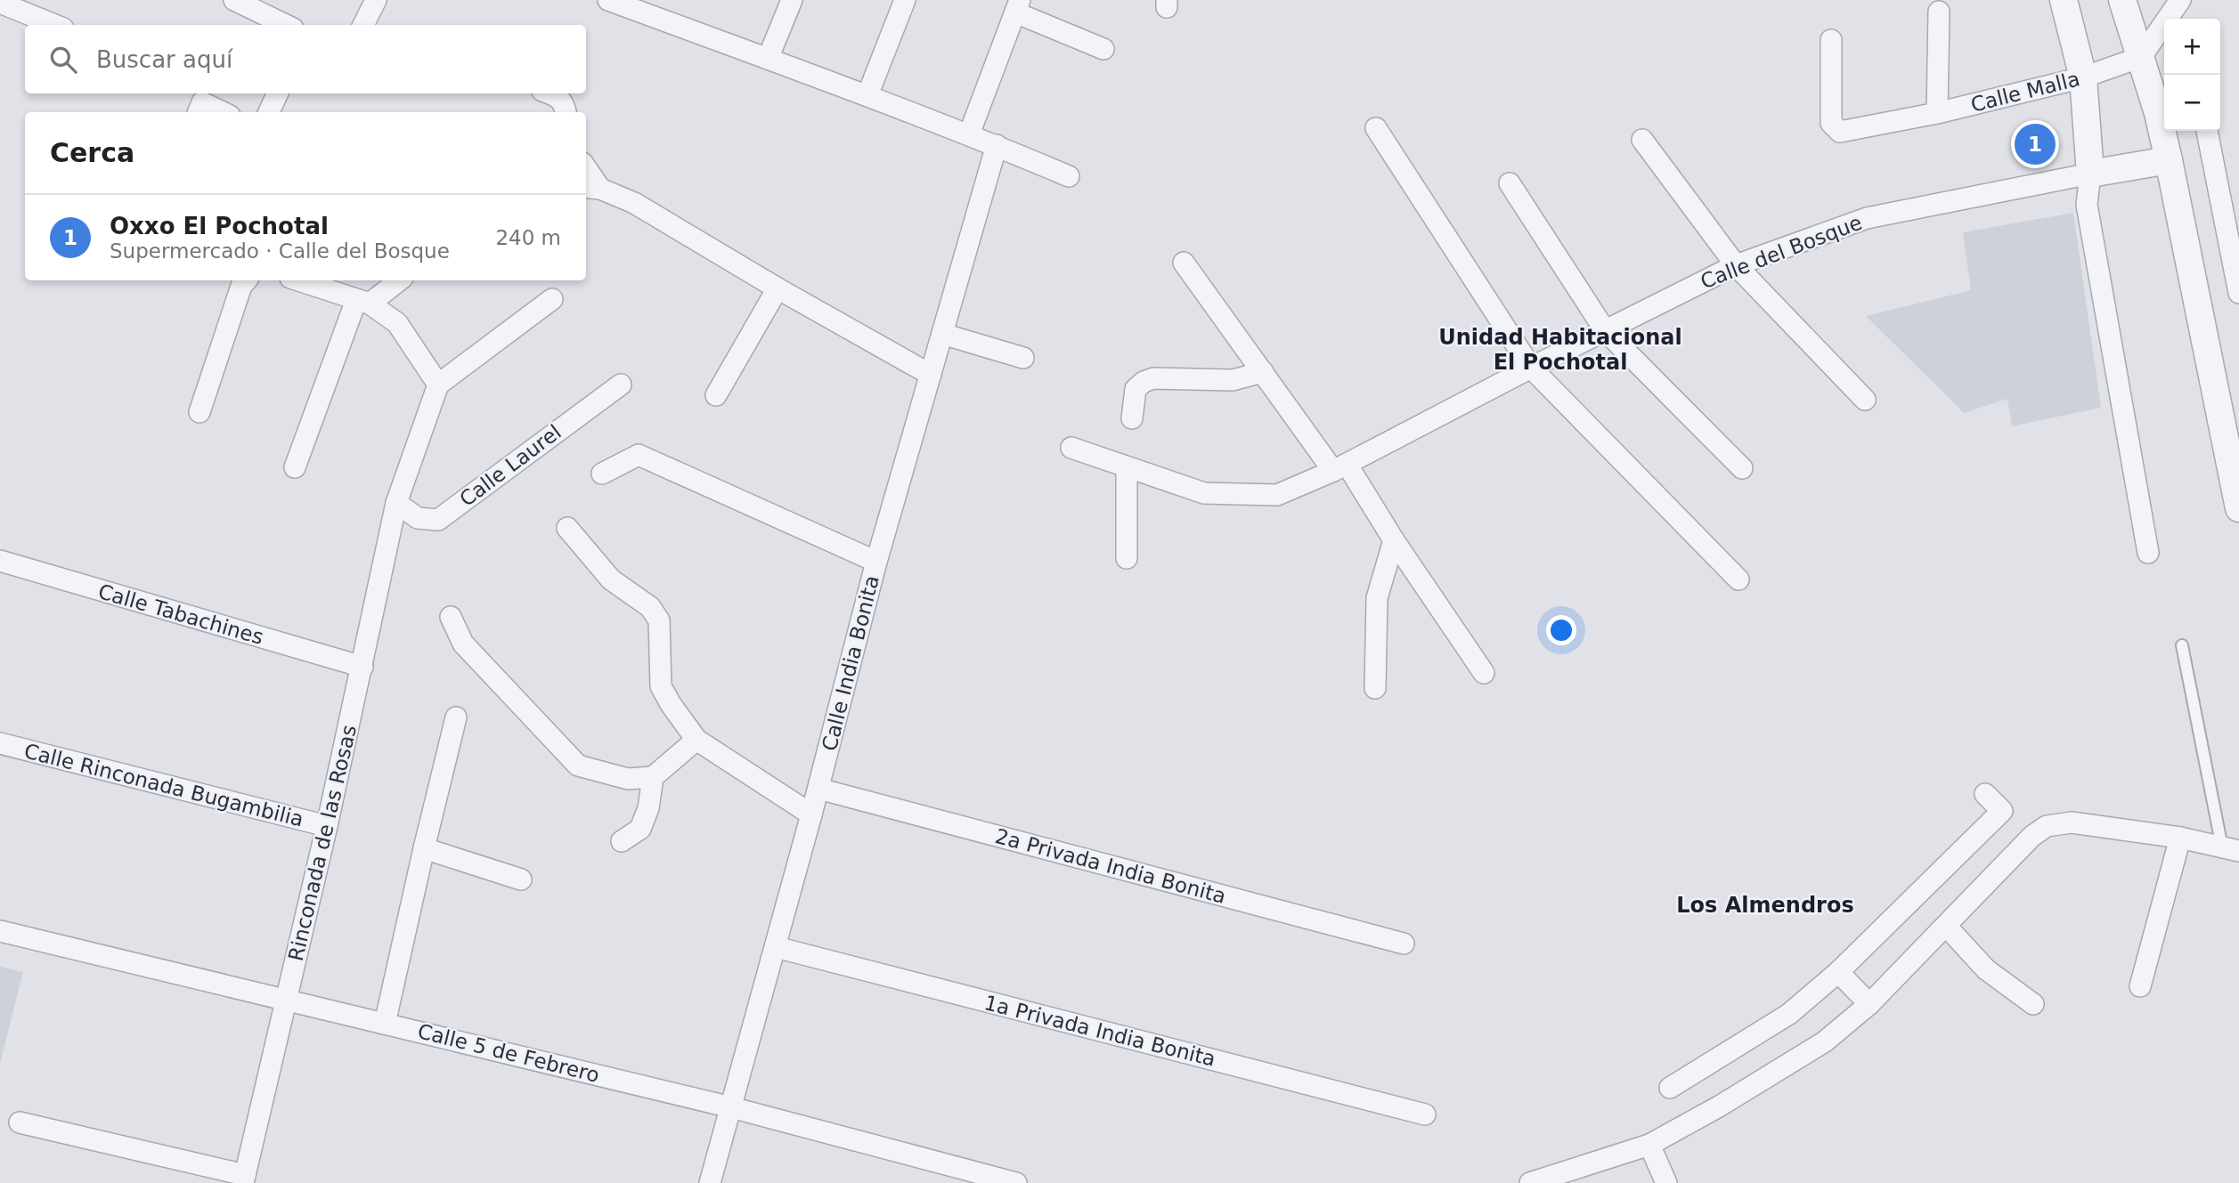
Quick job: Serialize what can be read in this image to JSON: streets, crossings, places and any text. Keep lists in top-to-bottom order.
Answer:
{
  "streets": {
    "street": [
      "Calle Malla",
      "Calle del Bosque",
      "Calle Laurel",
      "Calle Tabachines",
      "Calle India Bonita",
      "Calle Rinconada Bugambilia",
      "Rinconada de las Rosas",
      "2a Privada India Bonita",
      "1a Privada India Bonita",
      "Calle 5 de Febrero"
    ]
  },
  "crossings": [
    ["Calle Laurel", "Rinconada de las Rosas"],
    ["Calle Tabachines", "Rinconada de las Rosas"],
    ["Calle India Bonita", "2a Privada India Bonita"],
    ["Calle India Bonita", "1a Privada India Bonita"],
    ["Calle India Bonita", "Calle 5 de Febrero"],
    ["Calle Rinconada Bugambilia", "Rinconada de las Rosas"],
    ["Rinconada de las Rosas", "Calle 5 de Febrero"]
  ],
  "districts": ["Unidad Habitacional El Pochotal", "Los Almendros"],
  "page": {
    "map_buttons": ["+", "−"],
    "search": "Buscar aquí",
    "heading": "Cerca",
    "pins": "1",
    "list": [
      {
        "mark": "1",
        "name": "Oxxo El Pochotal",
        "note": "Supermercado · Calle del Bosque",
        "value": "240 m"
      }
    ]
  }
}
